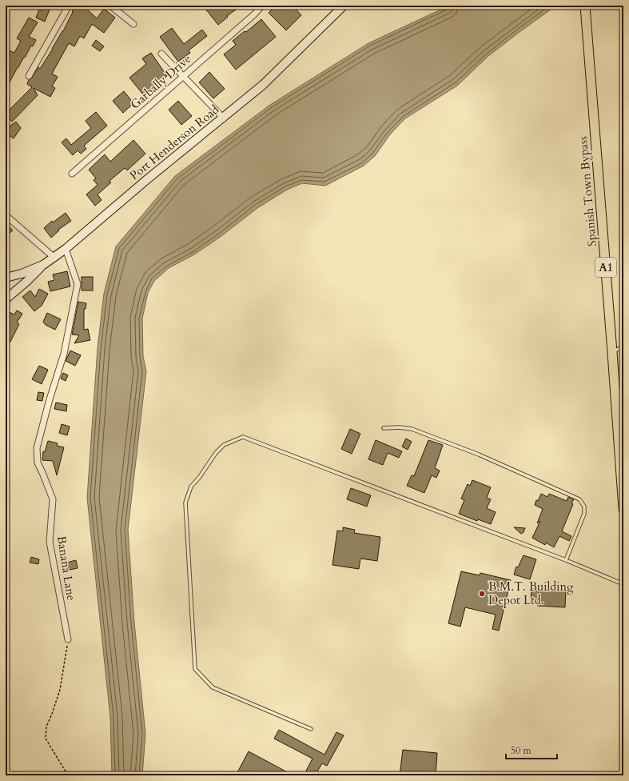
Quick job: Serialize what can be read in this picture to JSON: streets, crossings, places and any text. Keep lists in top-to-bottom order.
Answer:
{
  "streets": {
    "main road": ["Spanish Town Bypass", "A1"],
    "street": ["Garbally Drive", "Port Henderson Road", "Banana Lane"]
  },
  "crossings": [
    ["Port Henderson Road", "Banana Lane"]
  ],
  "places": ["B.M.T. Building Depot Ltd."],
  "scale_bar": "50 m"
}
